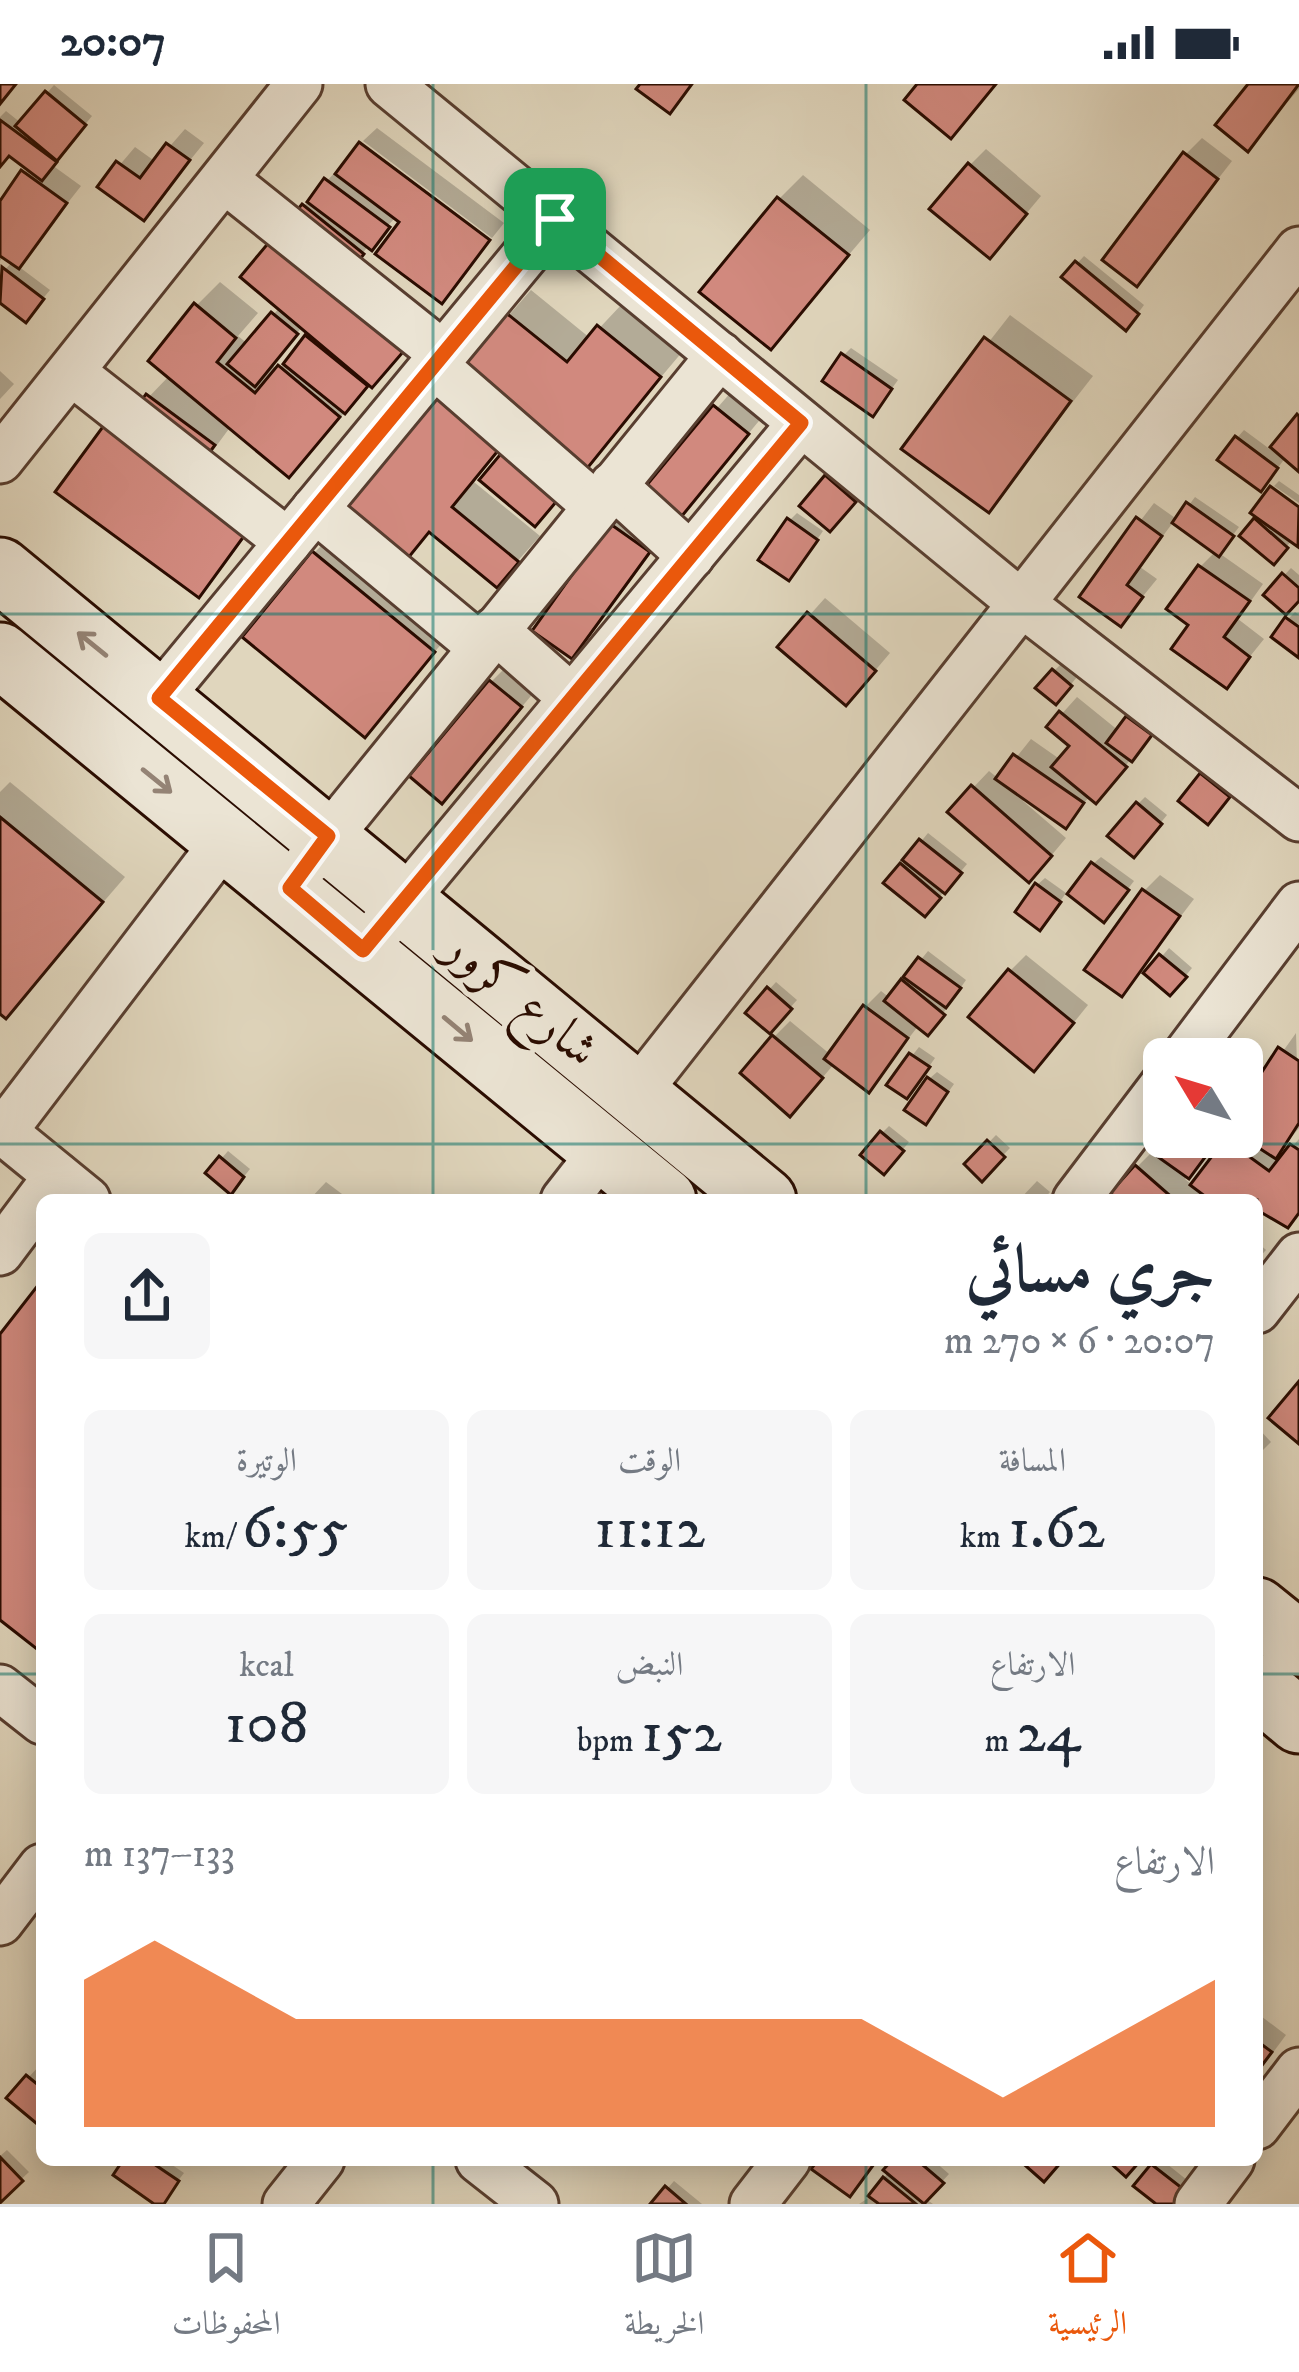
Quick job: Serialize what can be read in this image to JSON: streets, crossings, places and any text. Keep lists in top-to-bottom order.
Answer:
{
  "streets": {
    "main road": ["شارع كرور"]
  },
  "north": "top left",
  "page": {
    "status": "20:07",
    "heading": ["جري مسائي", "20:07 · 6 × 270 m"],
    "stats": [
      ["المسافة", "1.62 km"],
      ["الوقت", "11:12"],
      ["الوتيرة", "6:55 /km"],
      ["الارتفاع", "24 m"],
      ["النبض", "152 bpm"],
      ["kcal", "108"]
    ],
    "chart": ["الارتفاع", "133–137 m"],
    "tabs": ["الرئيسية", "الخريطة", "المحفوظات"]
  }
}
